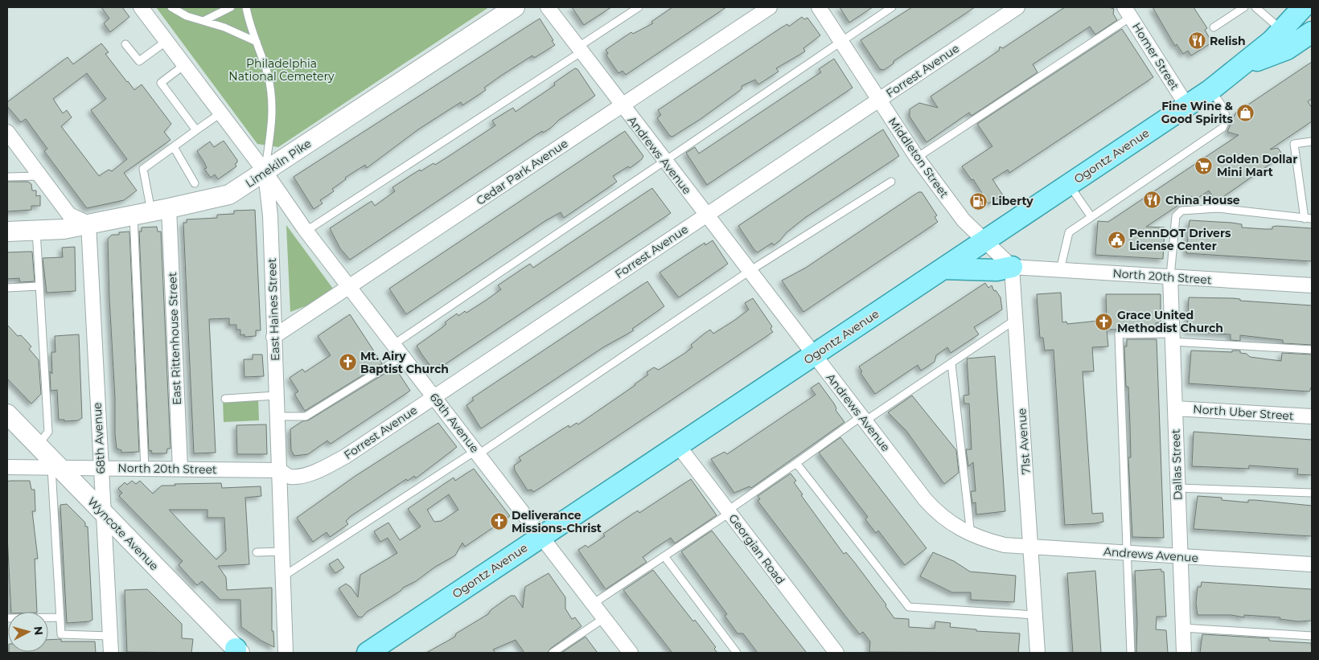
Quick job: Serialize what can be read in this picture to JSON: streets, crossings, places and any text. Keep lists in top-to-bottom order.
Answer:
{
  "streets": {
    "main road": ["Ogontz Avenue"],
    "street": [
      "Homer Street",
      "Forrest Avenue",
      "Andrews Avenue",
      "Middleton Street",
      "Limekiln Pike",
      "Cedar Park Avenue",
      "North 20th Street",
      "East Haines Street",
      "East Rittenhouse Street",
      "North Uber Street",
      "69th Avenue",
      "68th Avenue",
      "71st Avenue",
      "Dallas Street",
      "Wyncote Avenue",
      "Georgian Road"
    ]
  },
  "crossings": [
    ["Homer Street", "Ogontz Avenue"],
    ["Forrest Avenue", "Andrews Avenue"],
    ["Forrest Avenue", "Middleton Street"],
    ["Forrest Avenue", "North 20th Street"],
    ["Forrest Avenue", "East Haines Street"],
    ["Forrest Avenue", "69th Avenue"],
    ["Andrews Avenue", "Ogontz Avenue"],
    ["Andrews Avenue", "Cedar Park Avenue"],
    ["Andrews Avenue", "71st Avenue"],
    ["Andrews Avenue", "Dallas Street"],
    ["Ogontz Avenue", "Middleton Street"],
    ["Ogontz Avenue", "69th Avenue"],
    ["Ogontz Avenue", "Georgian Road"],
    ["Limekiln Pike", "East Haines Street"],
    ["Limekiln Pike", "East Rittenhouse Street"],
    ["Limekiln Pike", "69th Avenue"],
    ["Limekiln Pike", "68th Avenue"],
    ["Cedar Park Avenue", "East Haines Street"],
    ["Cedar Park Avenue", "69th Avenue"],
    ["North 20th Street", "East Haines Street"],
    ["North 20th Street", "East Rittenhouse Street"],
    ["North 20th Street", "68th Avenue"],
    ["North 20th Street", "71st Avenue"],
    ["North 20th Street", "Dallas Street"],
    ["North 20th Street", "Wyncote Avenue"],
    ["East Haines Street", "69th Avenue"],
    ["North Uber Street", "Dallas Street"],
    ["68th Avenue", "Wyncote Avenue"]
  ],
  "parks": ["Philadelphia National Cemetery"],
  "places": {
    "restaurant": ["Relish", "China House"],
    "shop": ["Fine Wine & Good Spirits"],
    "supermarket": ["Golden Dollar Mini Mart"],
    "fuel station": ["Liberty"],
    "public building": ["PennDOT Drivers License Center"],
    "church": ["Grace United Methodist Church", "Mt. Airy Baptist Church", "Deliverance Missions-Christ"]
  },
  "north": "right"
}
